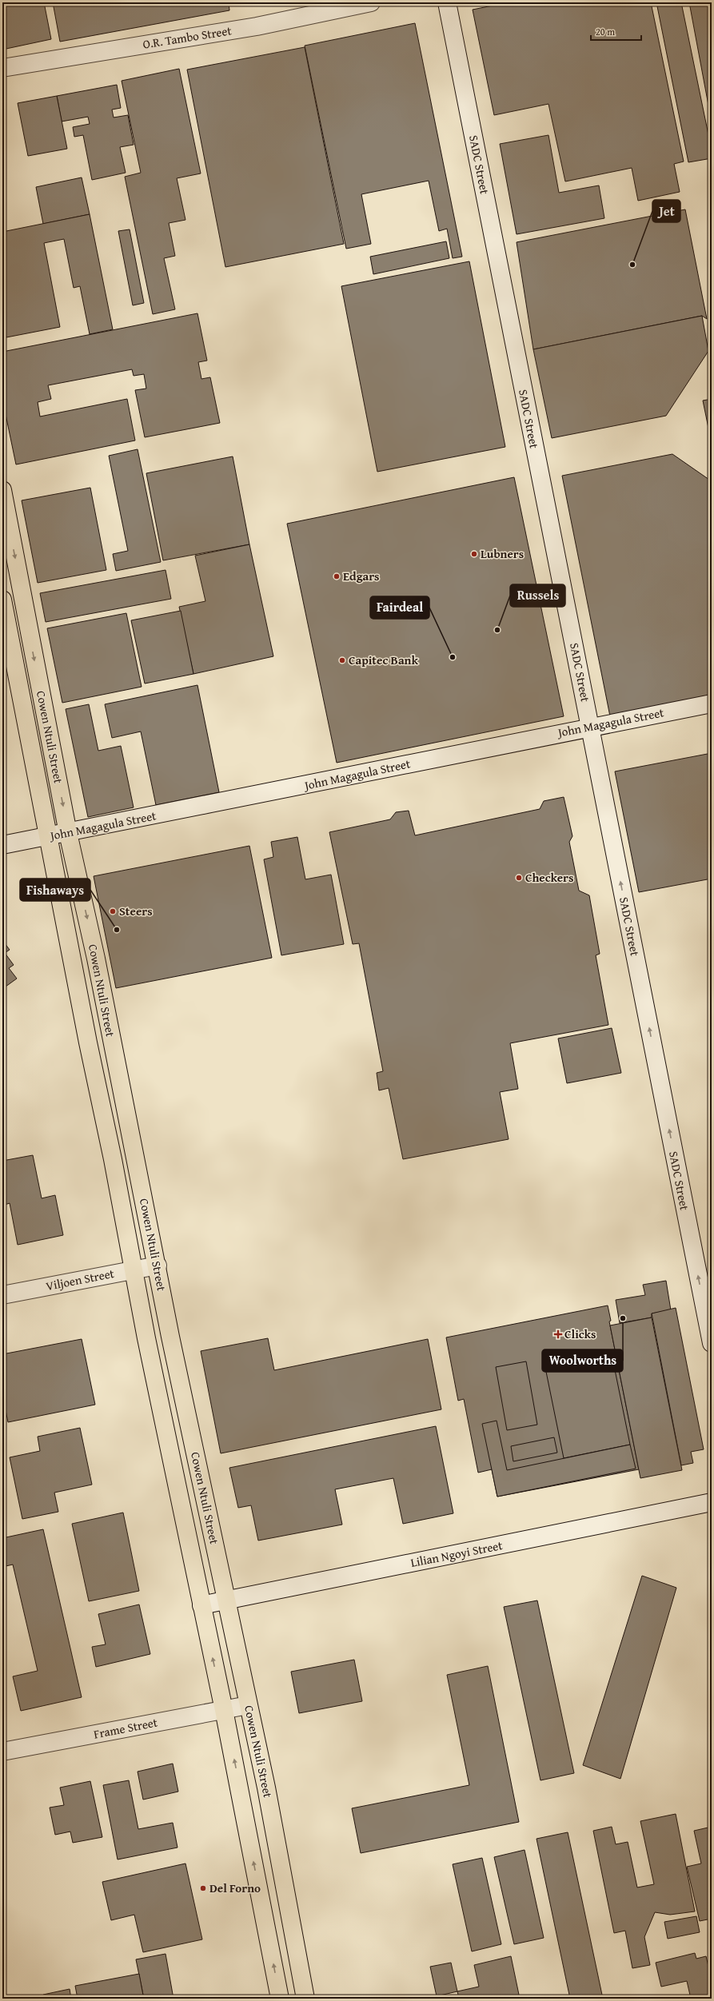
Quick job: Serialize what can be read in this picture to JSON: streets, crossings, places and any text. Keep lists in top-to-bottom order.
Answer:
{
  "streets": {
    "highway": ["Cowen Ntuli Street"],
    "main road": [
      "O.R. Tambo Street",
      "SADC Street",
      "John Magagula Street",
      "Viljoen Street",
      "Lilian Ngoyi Street",
      "Frame Street"
    ]
  },
  "crossings": [
    ["SADC Street", "John Magagula Street"],
    ["John Magagula Street", "Cowen Ntuli Street"],
    ["Cowen Ntuli Street", "Viljoen Street"],
    ["Cowen Ntuli Street", "Lilian Ngoyi Street"],
    ["Cowen Ntuli Street", "Frame Street"]
  ],
  "one_way": ["SADC Street"],
  "places": {
    "other": [
      "Jet",
      "Lubners",
      "Edgars",
      "Russels",
      "Fairdeal",
      "Capitec Bank",
      "Checkers",
      "Steers",
      "Fishaways",
      "Woolworths",
      "Del Forno"
    ],
    "health": ["Clicks"]
  },
  "scale_bar": "20 m"
}
